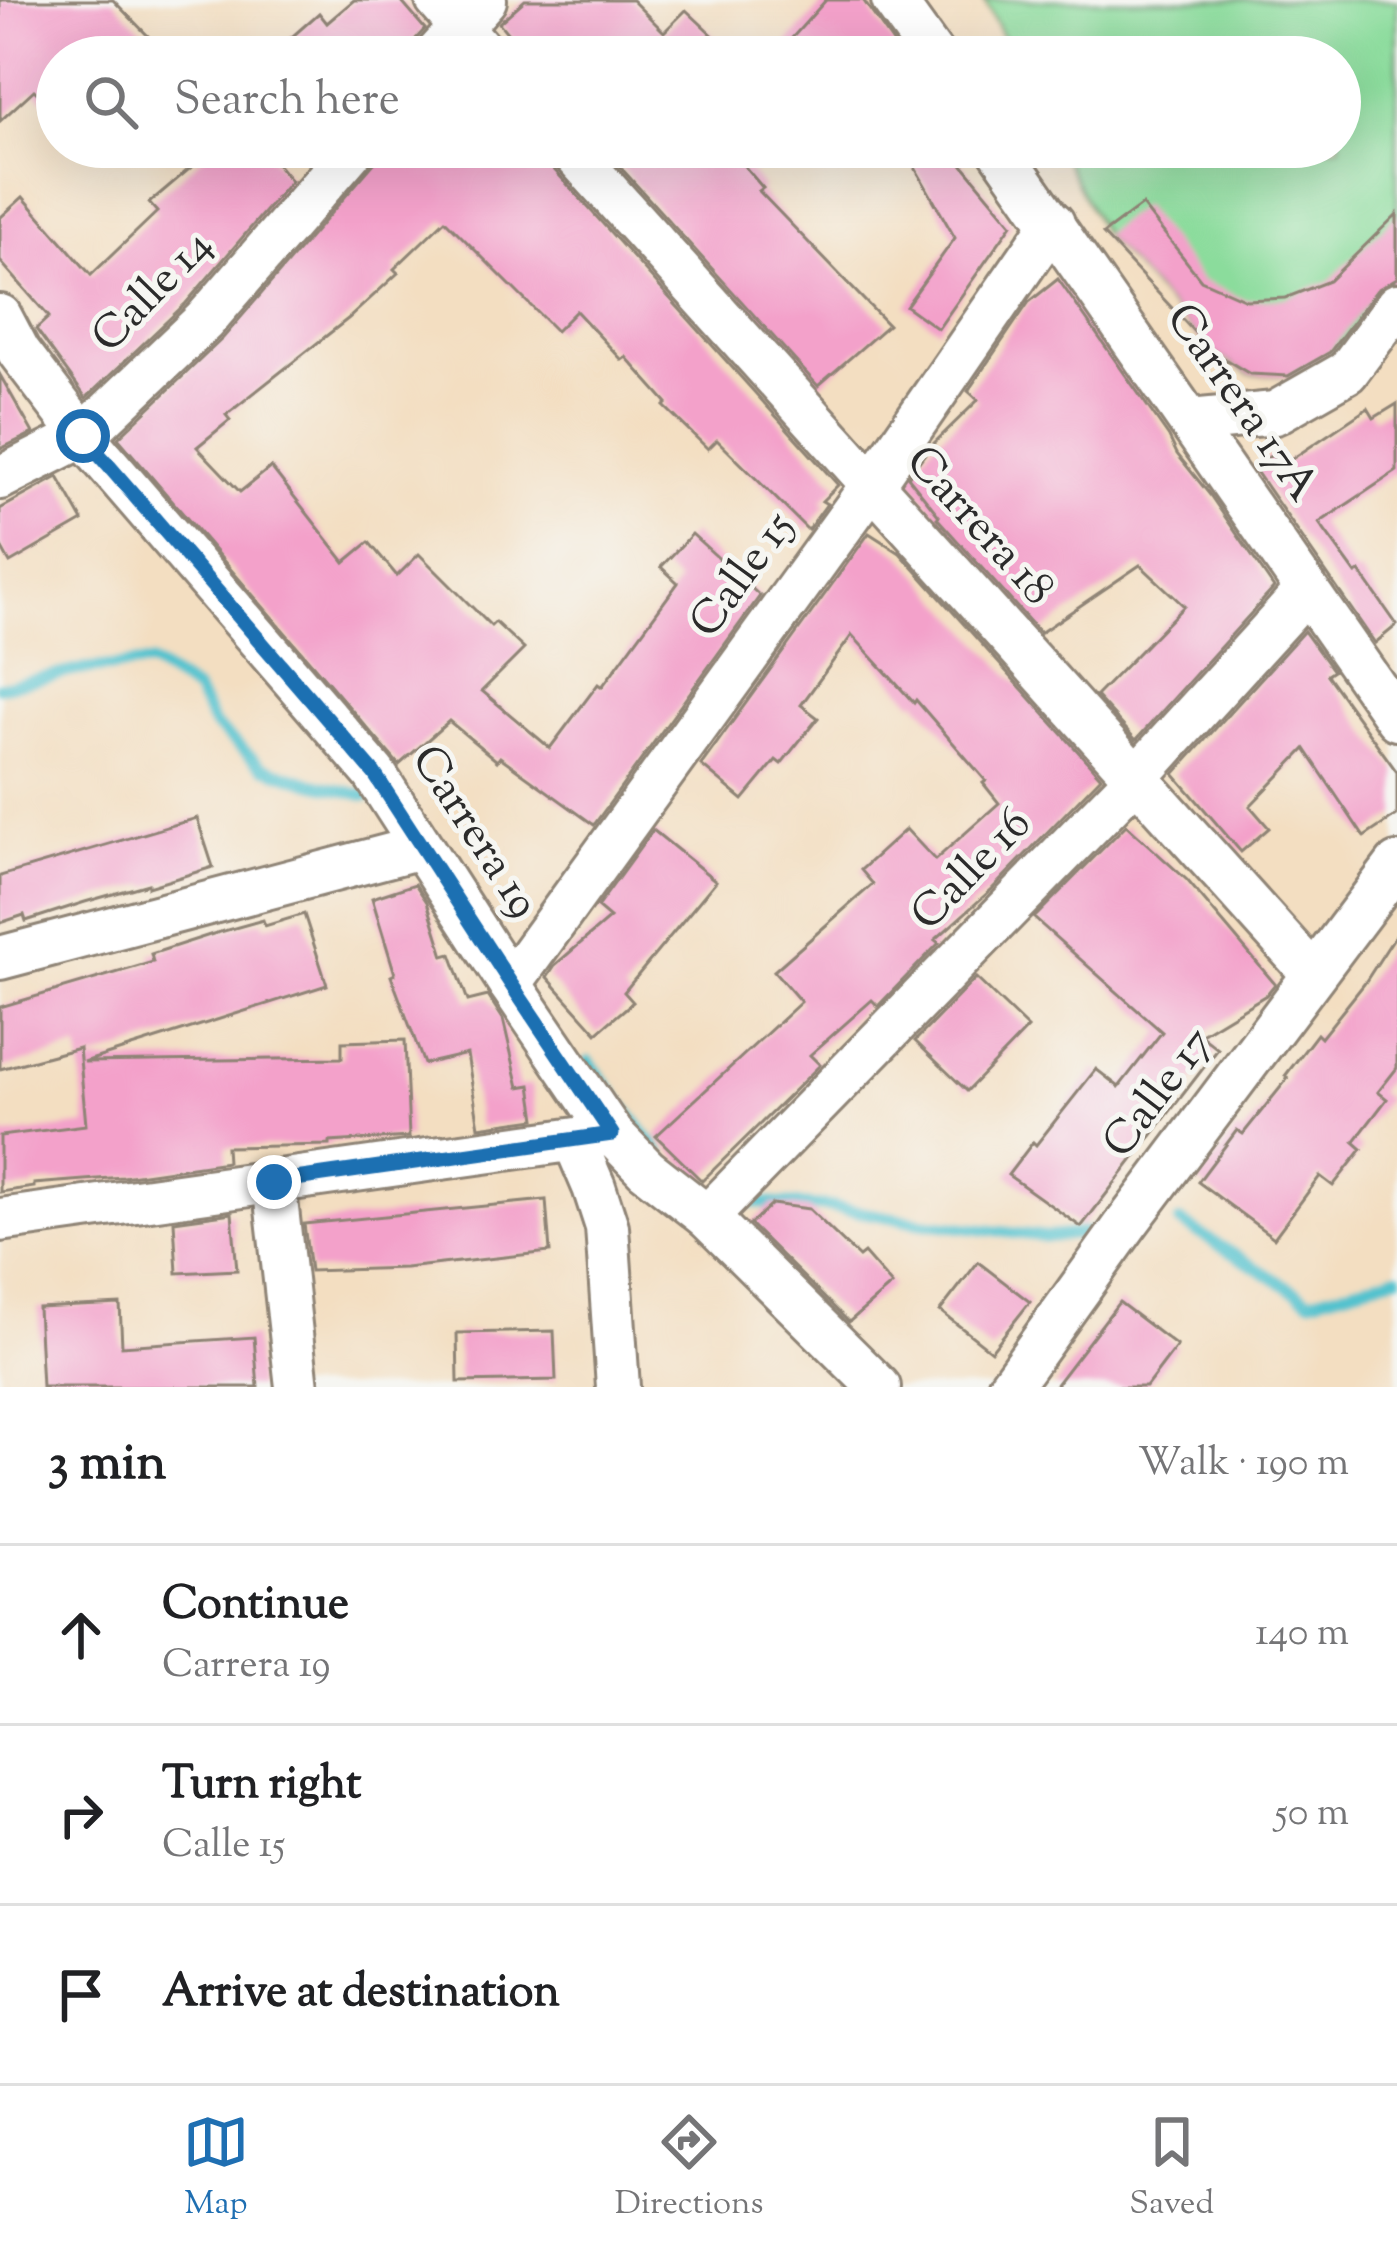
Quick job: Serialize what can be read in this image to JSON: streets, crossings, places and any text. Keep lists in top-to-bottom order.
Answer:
{
  "streets": {
    "street": [
      "Calle 14",
      "Carrera 17A",
      "Carrera 18",
      "Calle 15",
      "Carrera 19",
      "Calle 16",
      "Calle 17"
    ]
  },
  "crossings": [
    ["Calle 14", "Carrera 19"],
    ["Carrera 17A", "Calle 15"],
    ["Carrera 17A", "Calle 16"],
    ["Carrera 18", "Calle 15"],
    ["Carrera 18", "Calle 16"],
    ["Carrera 18", "Calle 17"],
    ["Calle 15", "Carrera 19"],
    ["Carrera 19", "Calle 16"]
  ],
  "page": {
    "search": "Search here",
    "heading": ["3 min", "Walk · 190 m"],
    "list": [
      ["Continue", "Carrera 19", "140 m"],
      ["Turn right", "Calle 15", "50 m"],
      "Arrive at destination"
    ],
    "nav": ["Map", "Directions", "Saved"]
  }
}
